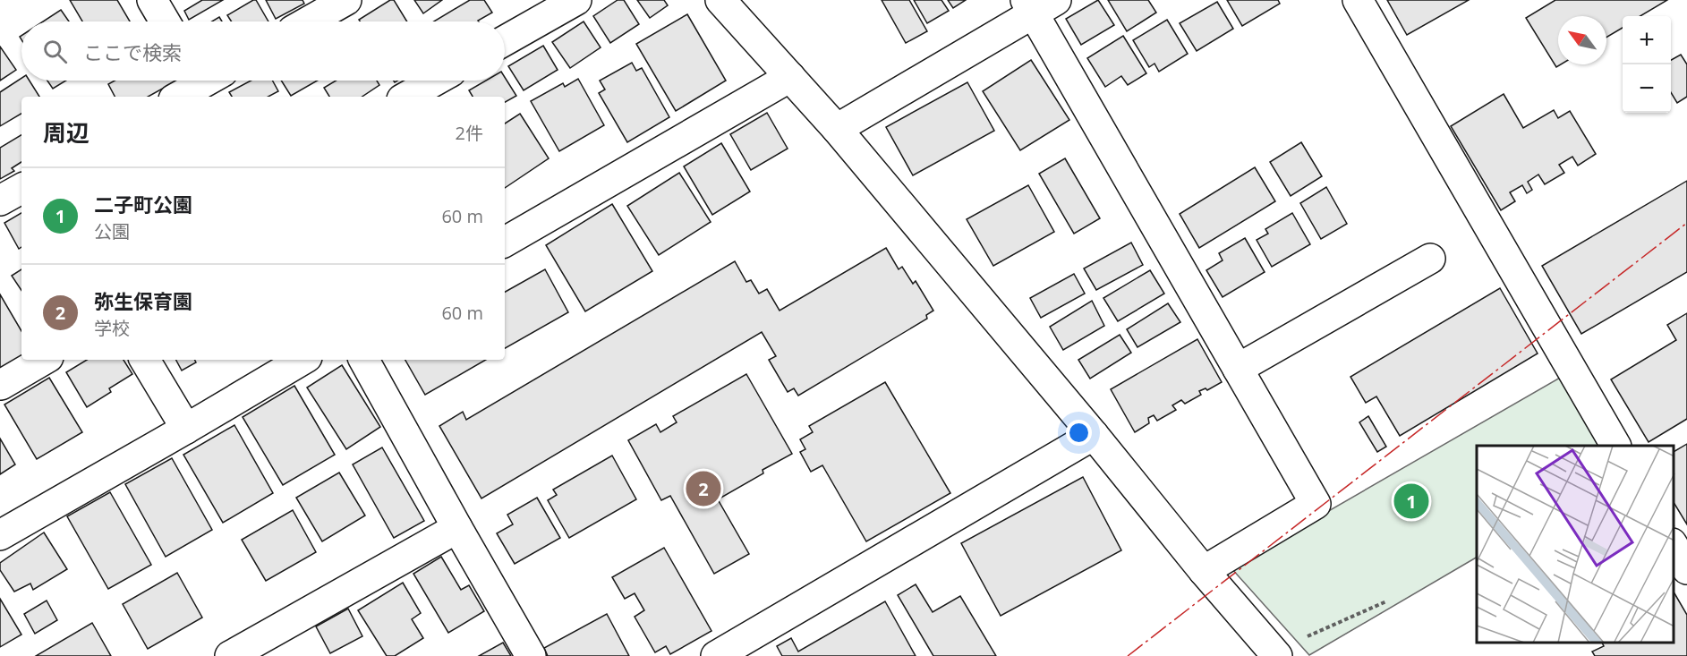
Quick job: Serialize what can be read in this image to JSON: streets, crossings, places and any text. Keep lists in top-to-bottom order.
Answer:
{
  "north": "top left",
  "page": {
    "map_buttons": ["+", "−"],
    "search": "ここで検索",
    "heading": ["周辺", "2件"],
    "list": [
      {
        "mark": "1",
        "name": "二子町公園",
        "note": "公園",
        "value": "60 m"
      },
      {
        "mark": "2",
        "name": "弥生保育園",
        "note": "学校",
        "value": "60 m"
      }
    ],
    "pins": ["2", "1"]
  }
}
